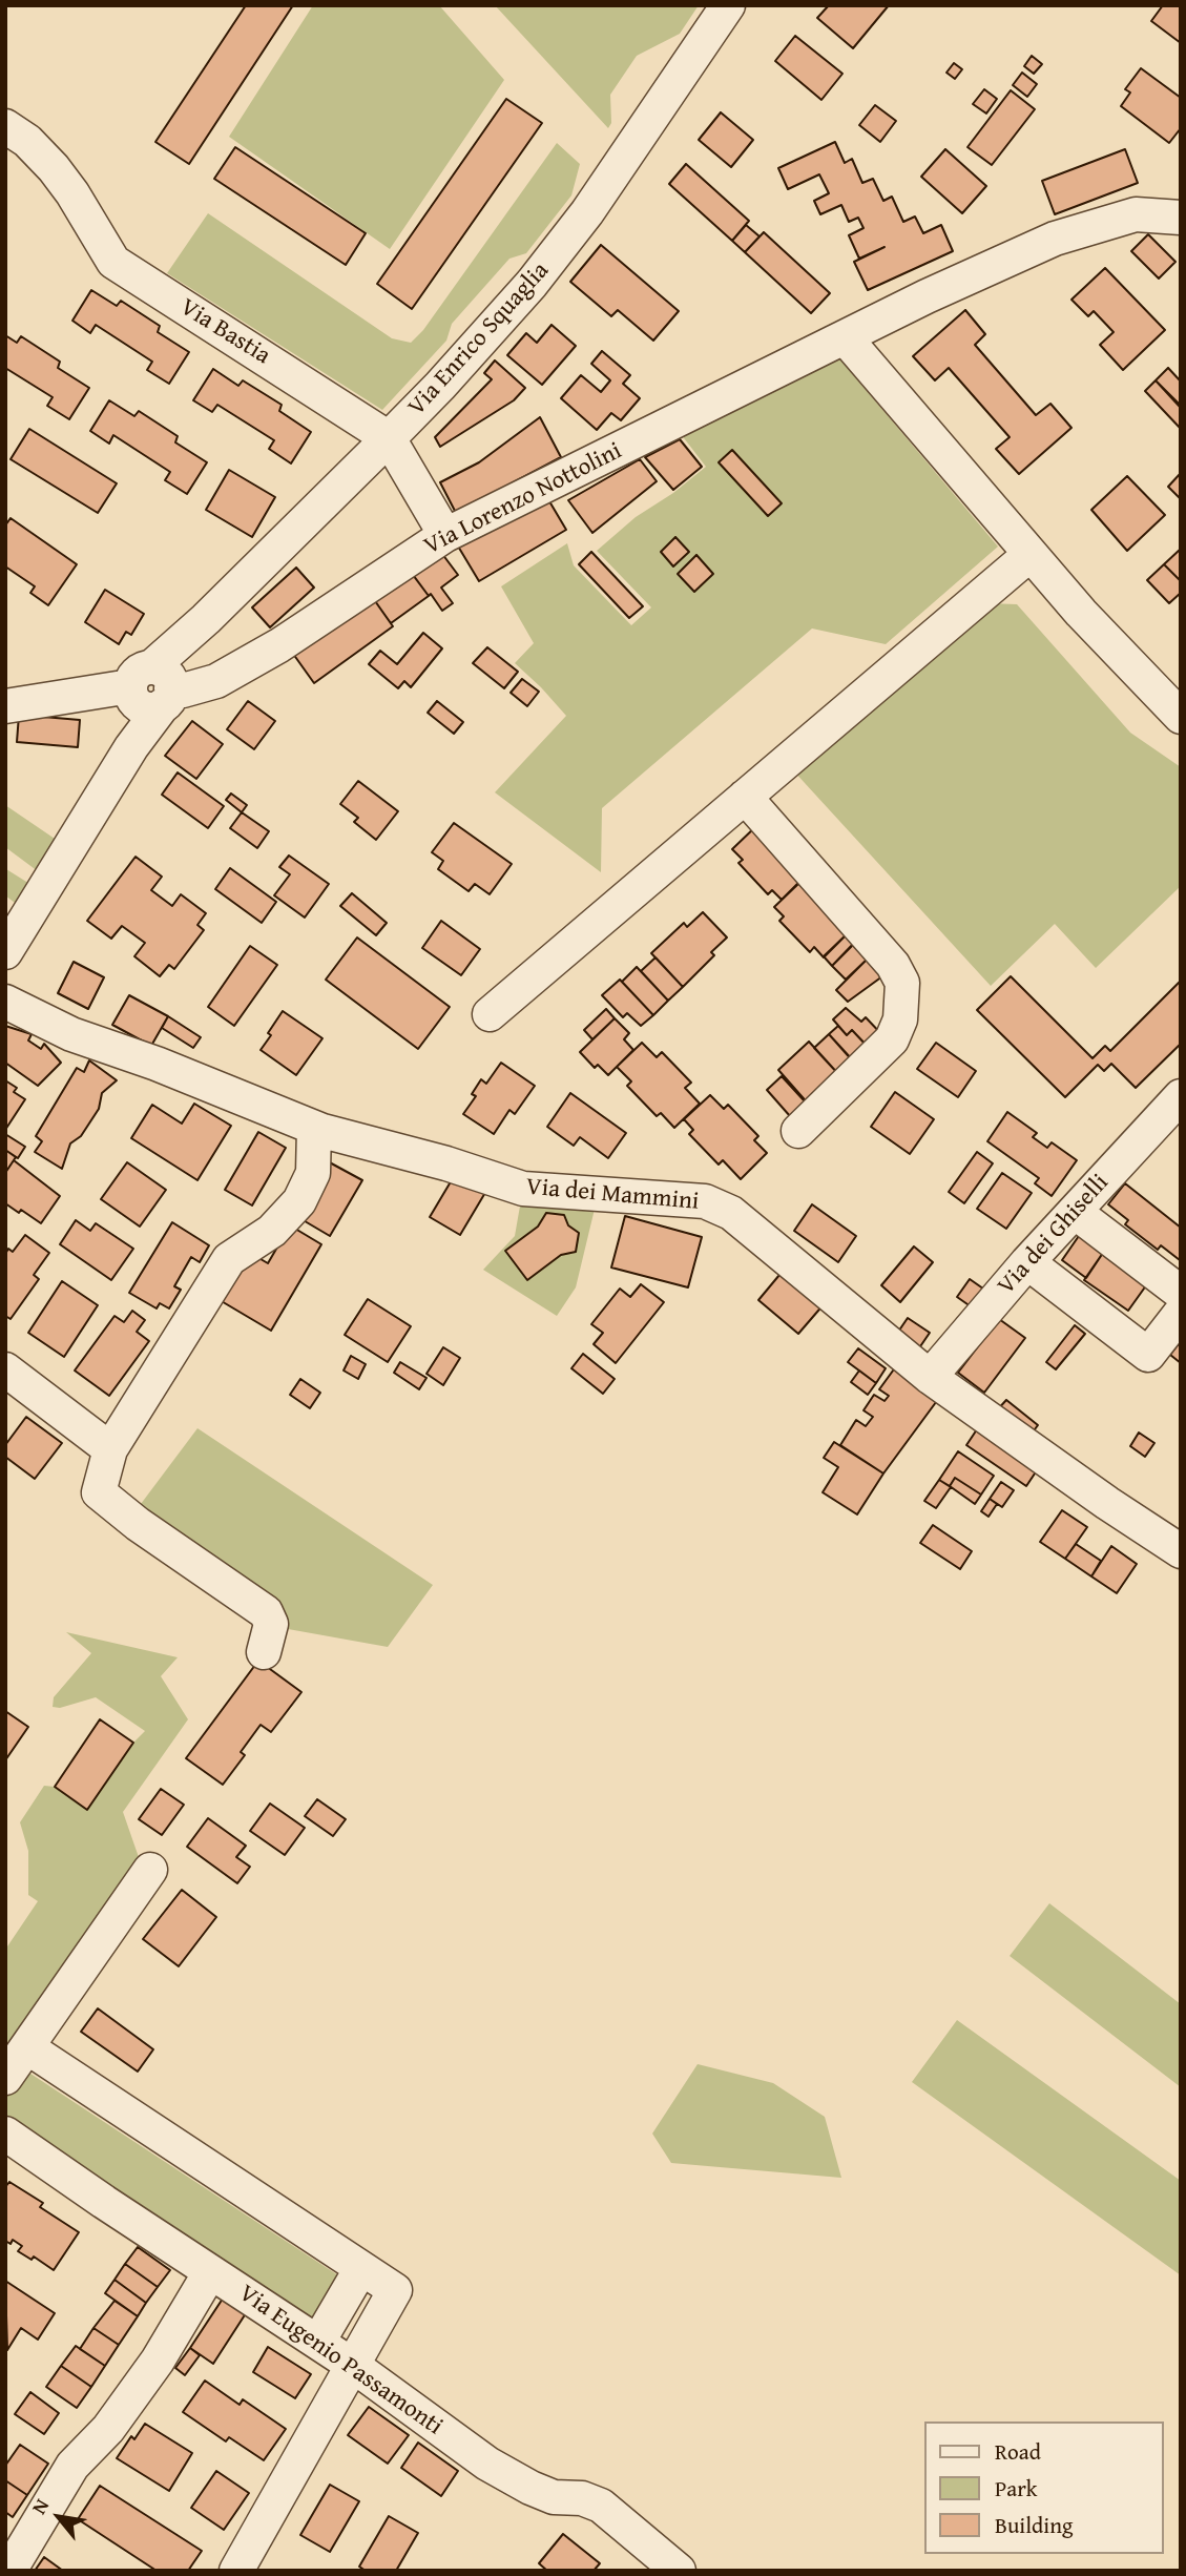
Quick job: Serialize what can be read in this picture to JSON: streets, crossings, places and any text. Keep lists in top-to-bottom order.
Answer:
{
  "streets": {
    "street": [
      "Via Bastia",
      "Via Enrico Squaglia",
      "Via Lorenzo Nottolini",
      "Via dei Mammini",
      "Via dei Ghiselli",
      "Via Eugenio Passamonti"
    ]
  },
  "crossings": [
    ["Via Bastia", "Via Enrico Squaglia"],
    ["Via Bastia", "Via Lorenzo Nottolini"],
    ["Via Enrico Squaglia", "Via Lorenzo Nottolini"],
    ["Via dei Mammini", "Via dei Ghiselli"]
  ],
  "legend": ["Road", "Park", "Building"],
  "north": "top left"
}
